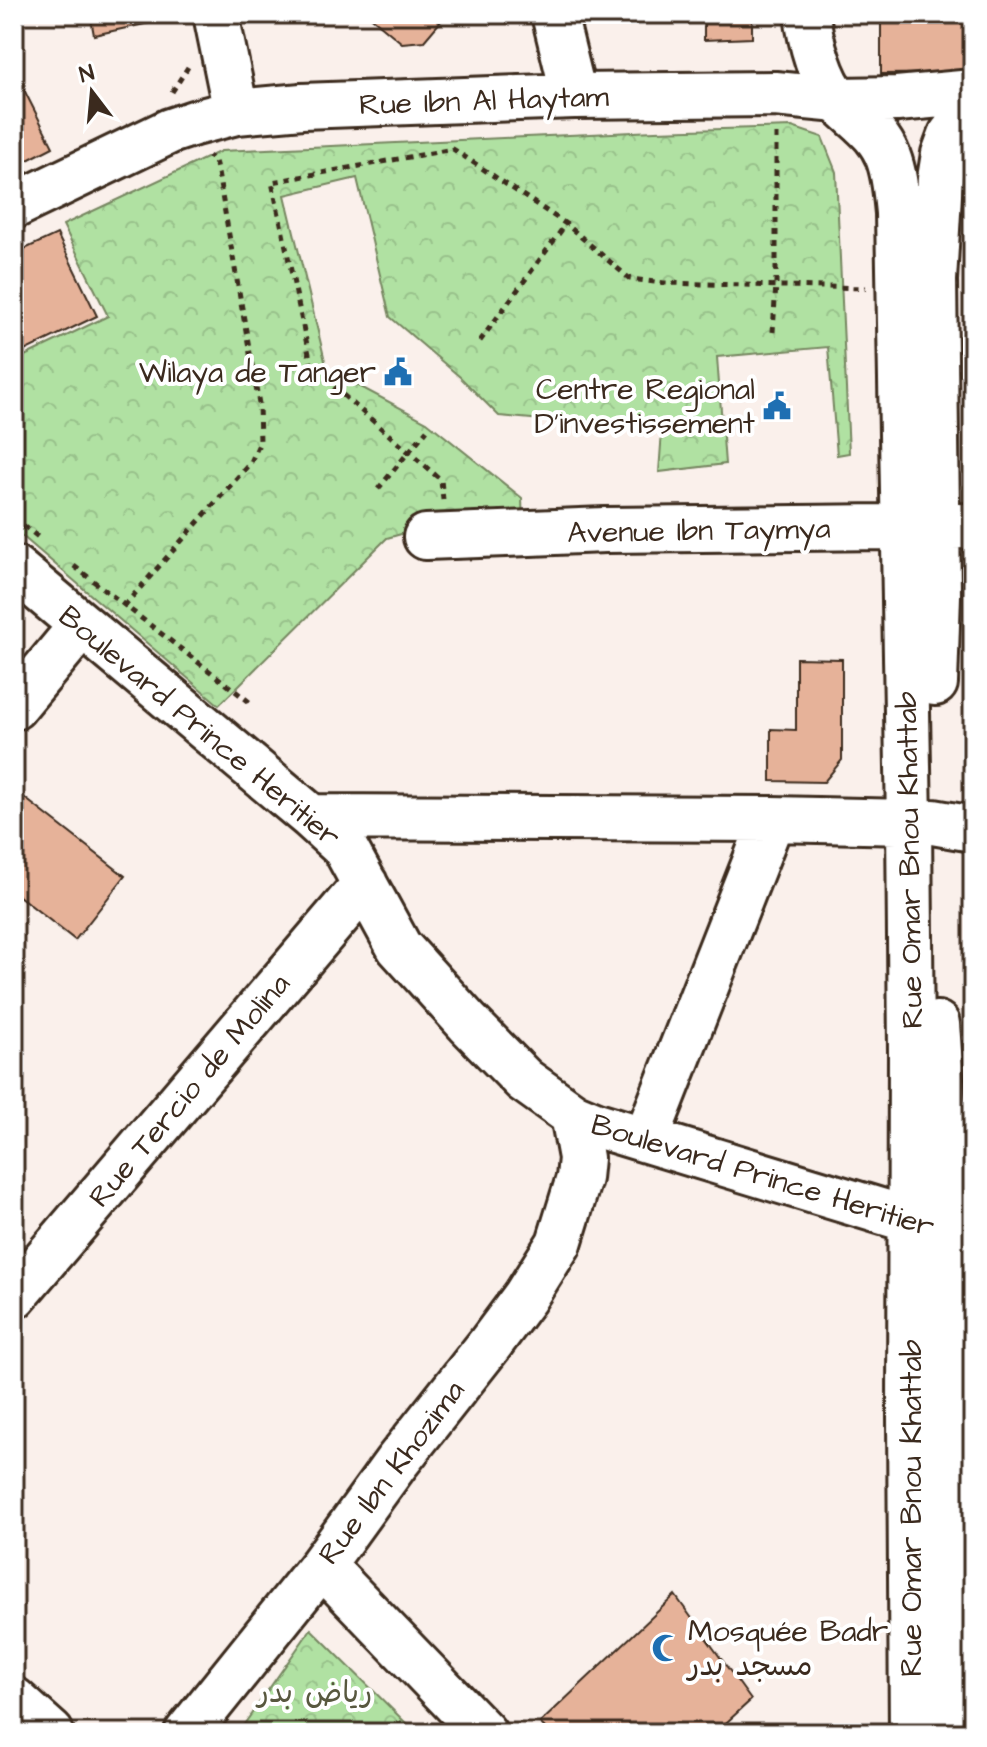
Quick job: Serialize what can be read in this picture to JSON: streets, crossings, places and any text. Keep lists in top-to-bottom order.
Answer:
{
  "streets": {
    "street": [
      "Rue Ibn Al Haytam",
      "Avenue Ibn Taymya",
      "Boulevard Prince Heritier",
      "Rue Omar Bnou Khattab",
      "Rue Tercio de Molina",
      "Rue Ibn Khozima"
    ]
  },
  "crossings": [
    ["Rue Ibn Al Haytam", "Rue Omar Bnou Khattab"],
    ["Avenue Ibn Taymya", "Rue Omar Bnou Khattab"],
    ["Boulevard Prince Heritier", "Rue Omar Bnou Khattab"],
    ["Boulevard Prince Heritier", "Rue Tercio de Molina"],
    ["Boulevard Prince Heritier", "Rue Ibn Khozima"]
  ],
  "parks": ["رياض بدر"],
  "places": {
    "public building": ["Wilaya de Tanger", "Centre Regional D'investissement"],
    "mosque": ["Mosquée Badr مسجد بدر"]
  },
  "north": "top"
}
